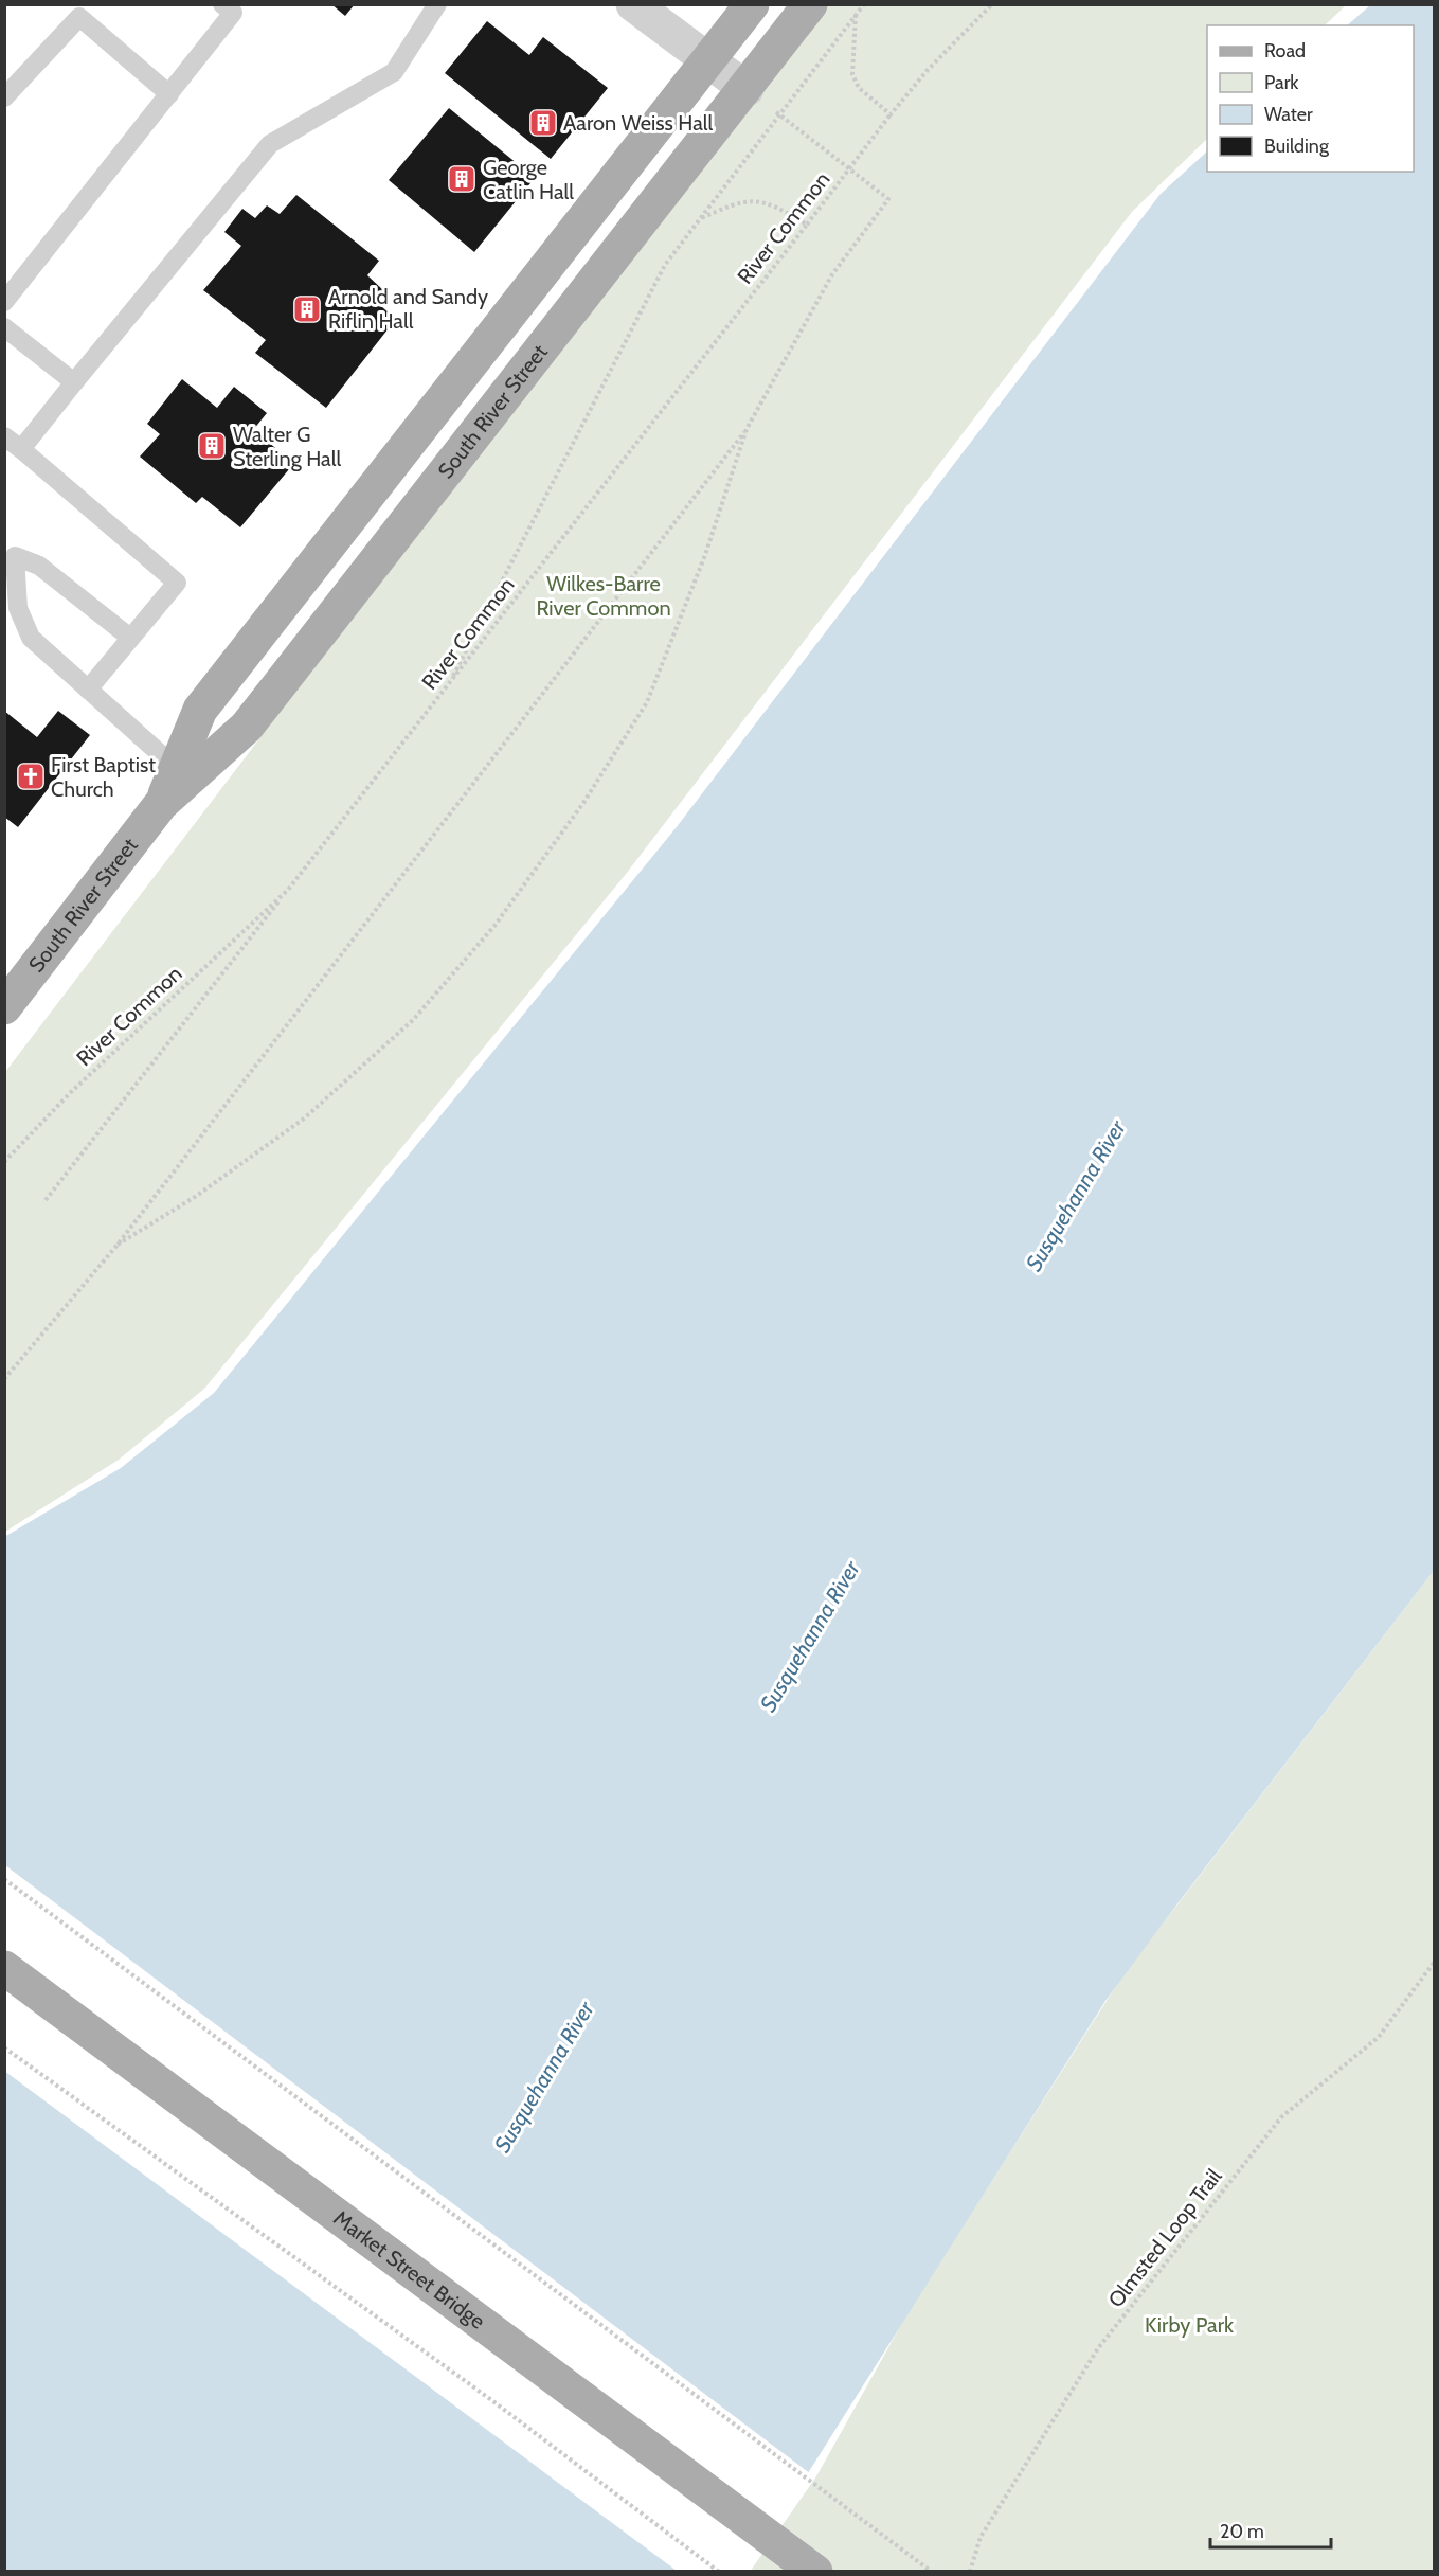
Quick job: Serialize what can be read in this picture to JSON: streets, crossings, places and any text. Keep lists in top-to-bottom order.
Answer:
{
  "streets": {
    "main road": ["South River Street", "Market Street Bridge"],
    "path": ["River Common", "Olmsted Loop Trail"]
  },
  "water": ["Susquehanna River"],
  "parks": ["Wilkes-Barre River Common", "Kirby Park"],
  "places": {
    "building": [
      "Aaron Weiss Hall",
      "George Catlin Hall",
      "Arnold and Sandy Riflin Hall",
      "Walter G Sterling Hall"
    ],
    "church": ["First Baptist Church"]
  },
  "legend": [
    "Road",
    "Park",
    "Water",
    "Building"
  ],
  "scale_bar": "20 m"
}
